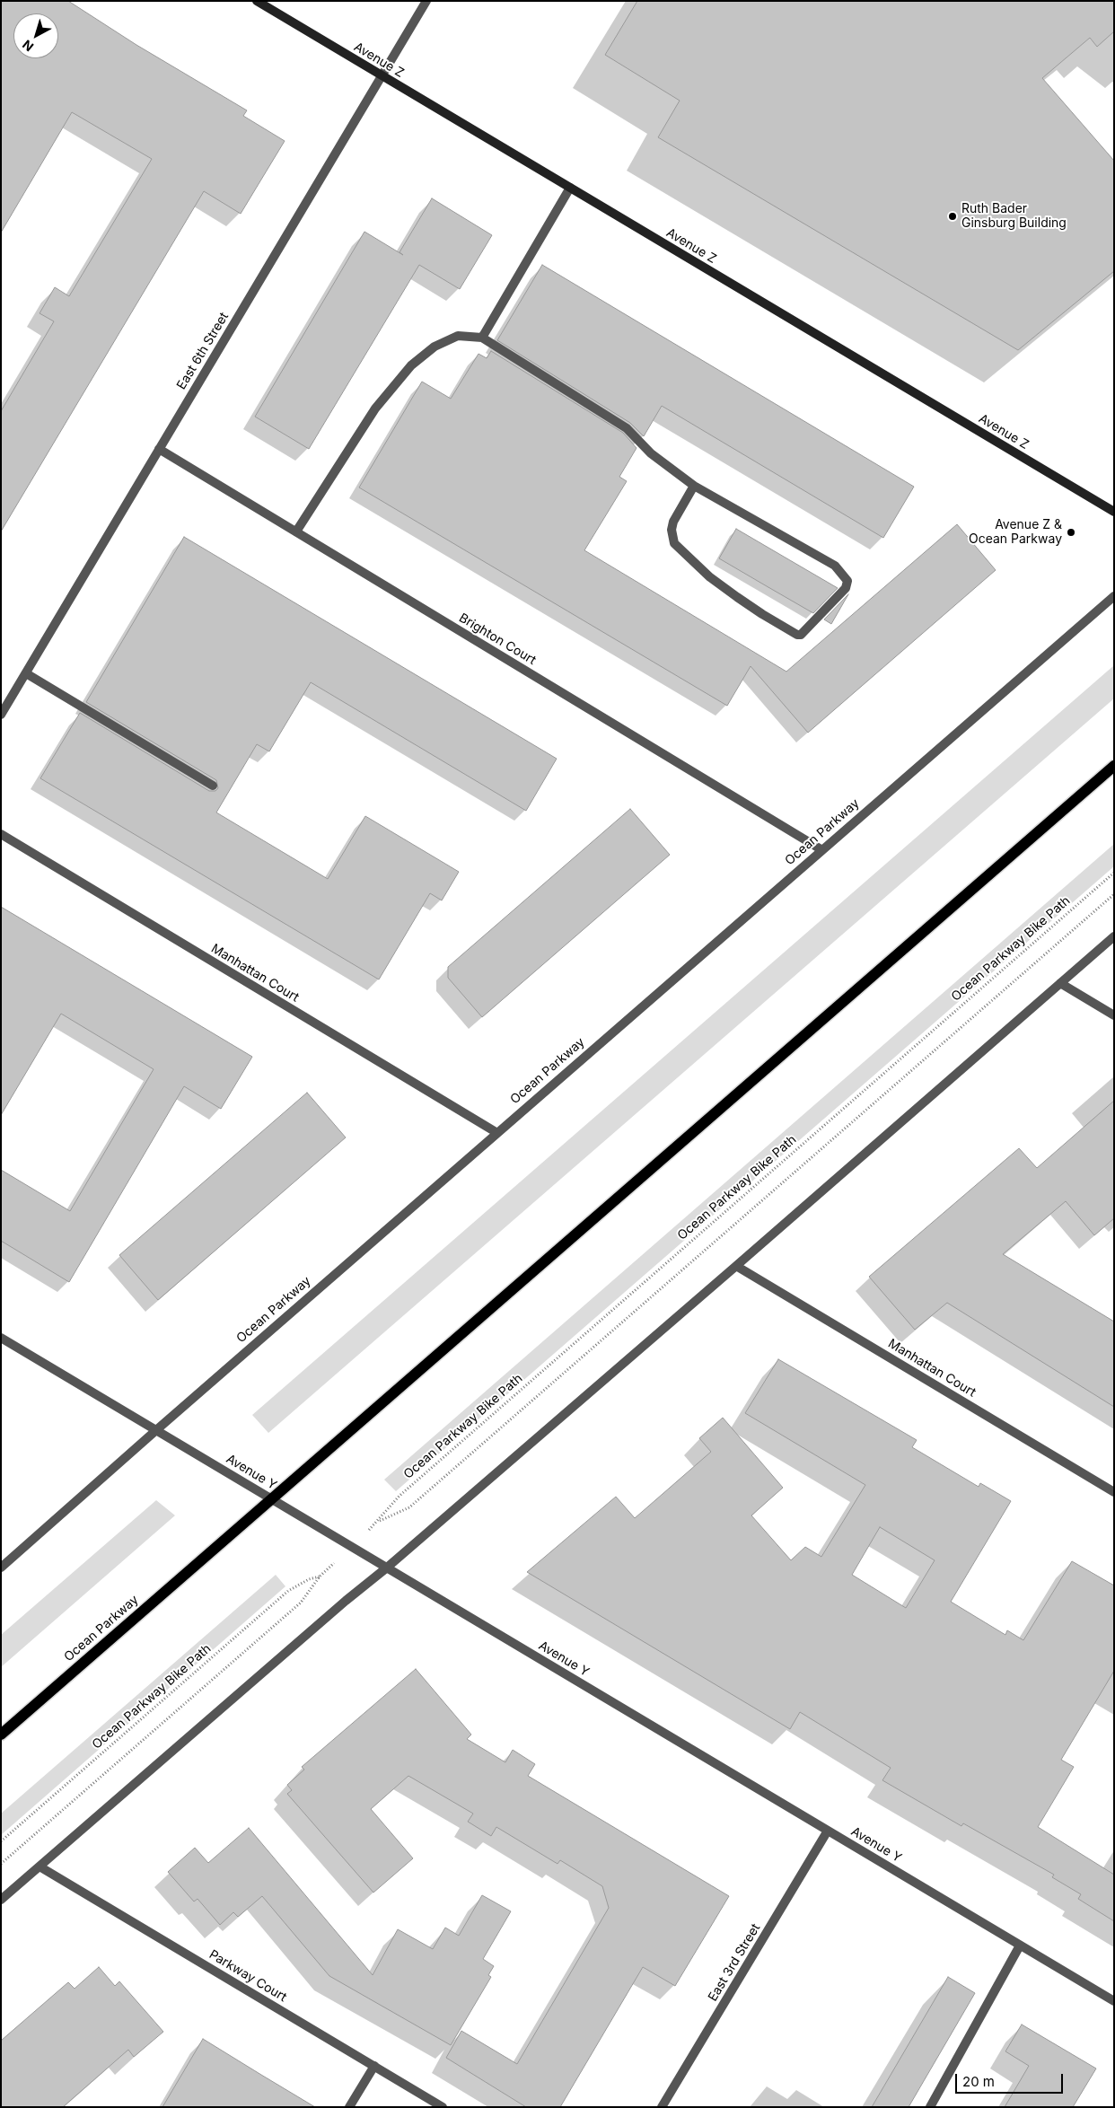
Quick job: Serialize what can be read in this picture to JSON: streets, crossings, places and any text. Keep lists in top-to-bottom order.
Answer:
{
  "streets": {
    "main road": ["Ocean Parkway"],
    "street": [
      "Avenue Z",
      "East 6th Street",
      "Brighton Court",
      "Manhattan Court",
      "Avenue Y",
      "East 3rd Street",
      "Parkway Court"
    ],
    "path": ["Ocean Parkway Bike Path"]
  },
  "crossings": [
    ["Avenue Z", "East 6th Street"],
    ["East 6th Street", "Brighton Court"],
    ["Brighton Court", "Ocean Parkway"],
    ["Ocean Parkway", "Manhattan Court"],
    ["Ocean Parkway", "Avenue Y"],
    ["Avenue Y", "East 3rd Street"]
  ],
  "places": ["Ruth Bader Ginsburg Building", "Avenue Z & Ocean Parkway"],
  "scale_bar": "20 m",
  "north": "bottom left"
}
